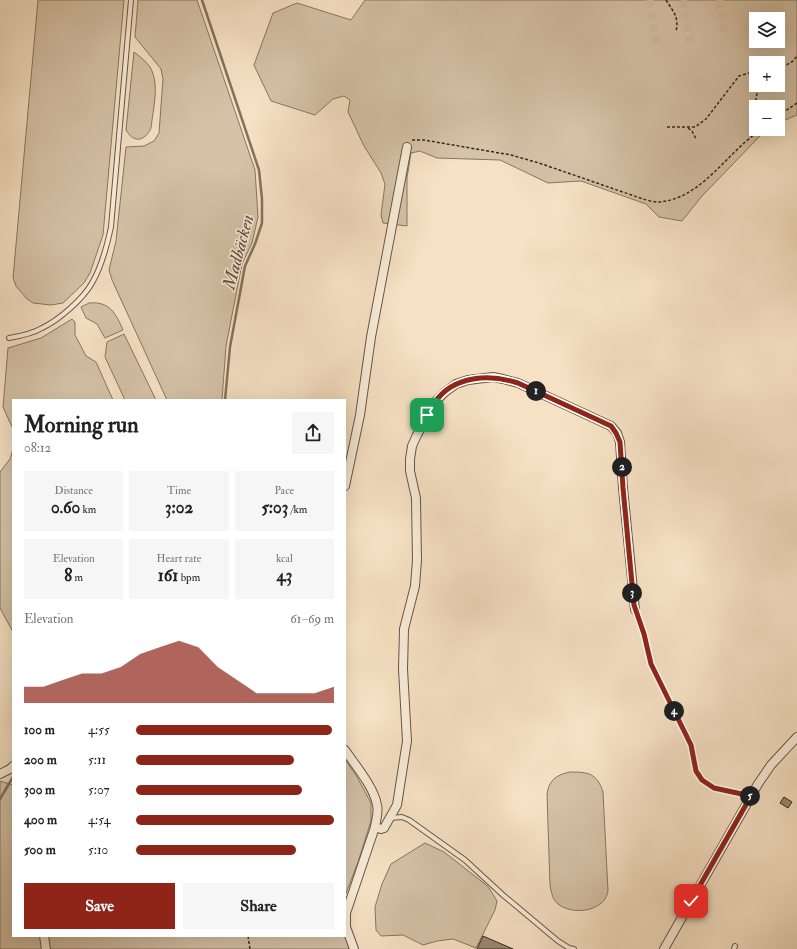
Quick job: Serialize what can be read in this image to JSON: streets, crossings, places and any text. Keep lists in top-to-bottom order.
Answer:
{
  "water": ["Madbäcken"],
  "page": {
    "map_buttons": ["+", "−"],
    "pins": [
      "1",
      "2",
      "3",
      "4",
      "5"
    ],
    "heading": ["Morning run", "08:12"],
    "stats": [
      ["Distance", "0.60 km"],
      ["Time", "3:02"],
      ["Pace", "5:03 /km"],
      ["Elevation", "8 m"],
      ["Heart rate", "161 bpm"],
      ["kcal", "43"]
    ],
    "chart": ["Elevation", "61–69 m"],
    "list": [
      {
        "name": "100 m",
        "note": "4:55"
      },
      {
        "name": "200 m",
        "note": "5:11"
      },
      {
        "name": "300 m",
        "note": "5:07"
      },
      {
        "name": "400 m",
        "note": "4:54"
      },
      {
        "name": "500 m",
        "note": "5:10"
      }
    ],
    "buttons": ["Save", "Share"]
  }
}
